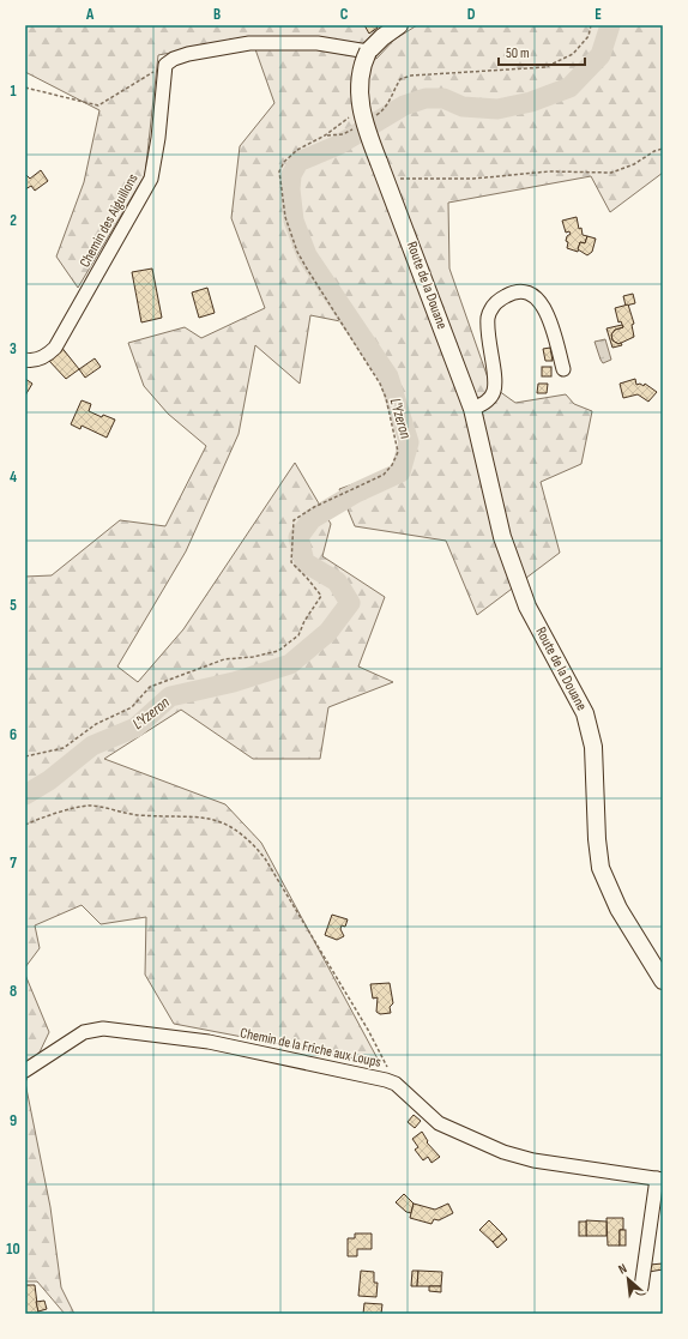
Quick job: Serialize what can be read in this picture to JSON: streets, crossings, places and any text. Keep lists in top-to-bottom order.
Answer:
{
  "streets": {
    "main road": ["Route de la Douane"],
    "street": ["Chemin des Aiguillons", "Chemin de la Friche aux Loups"]
  },
  "water": ["L'Yzeron"],
  "scale_bar": "50 m",
  "north": "top left",
  "grid": {
    "columns": [
      "A",
      "B",
      "C",
      "D",
      "E"
    ],
    "rows": [
      "1",
      "2",
      "3",
      "4",
      "5",
      "6",
      "7",
      "8",
      "9",
      "10"
    ]
  }
}
